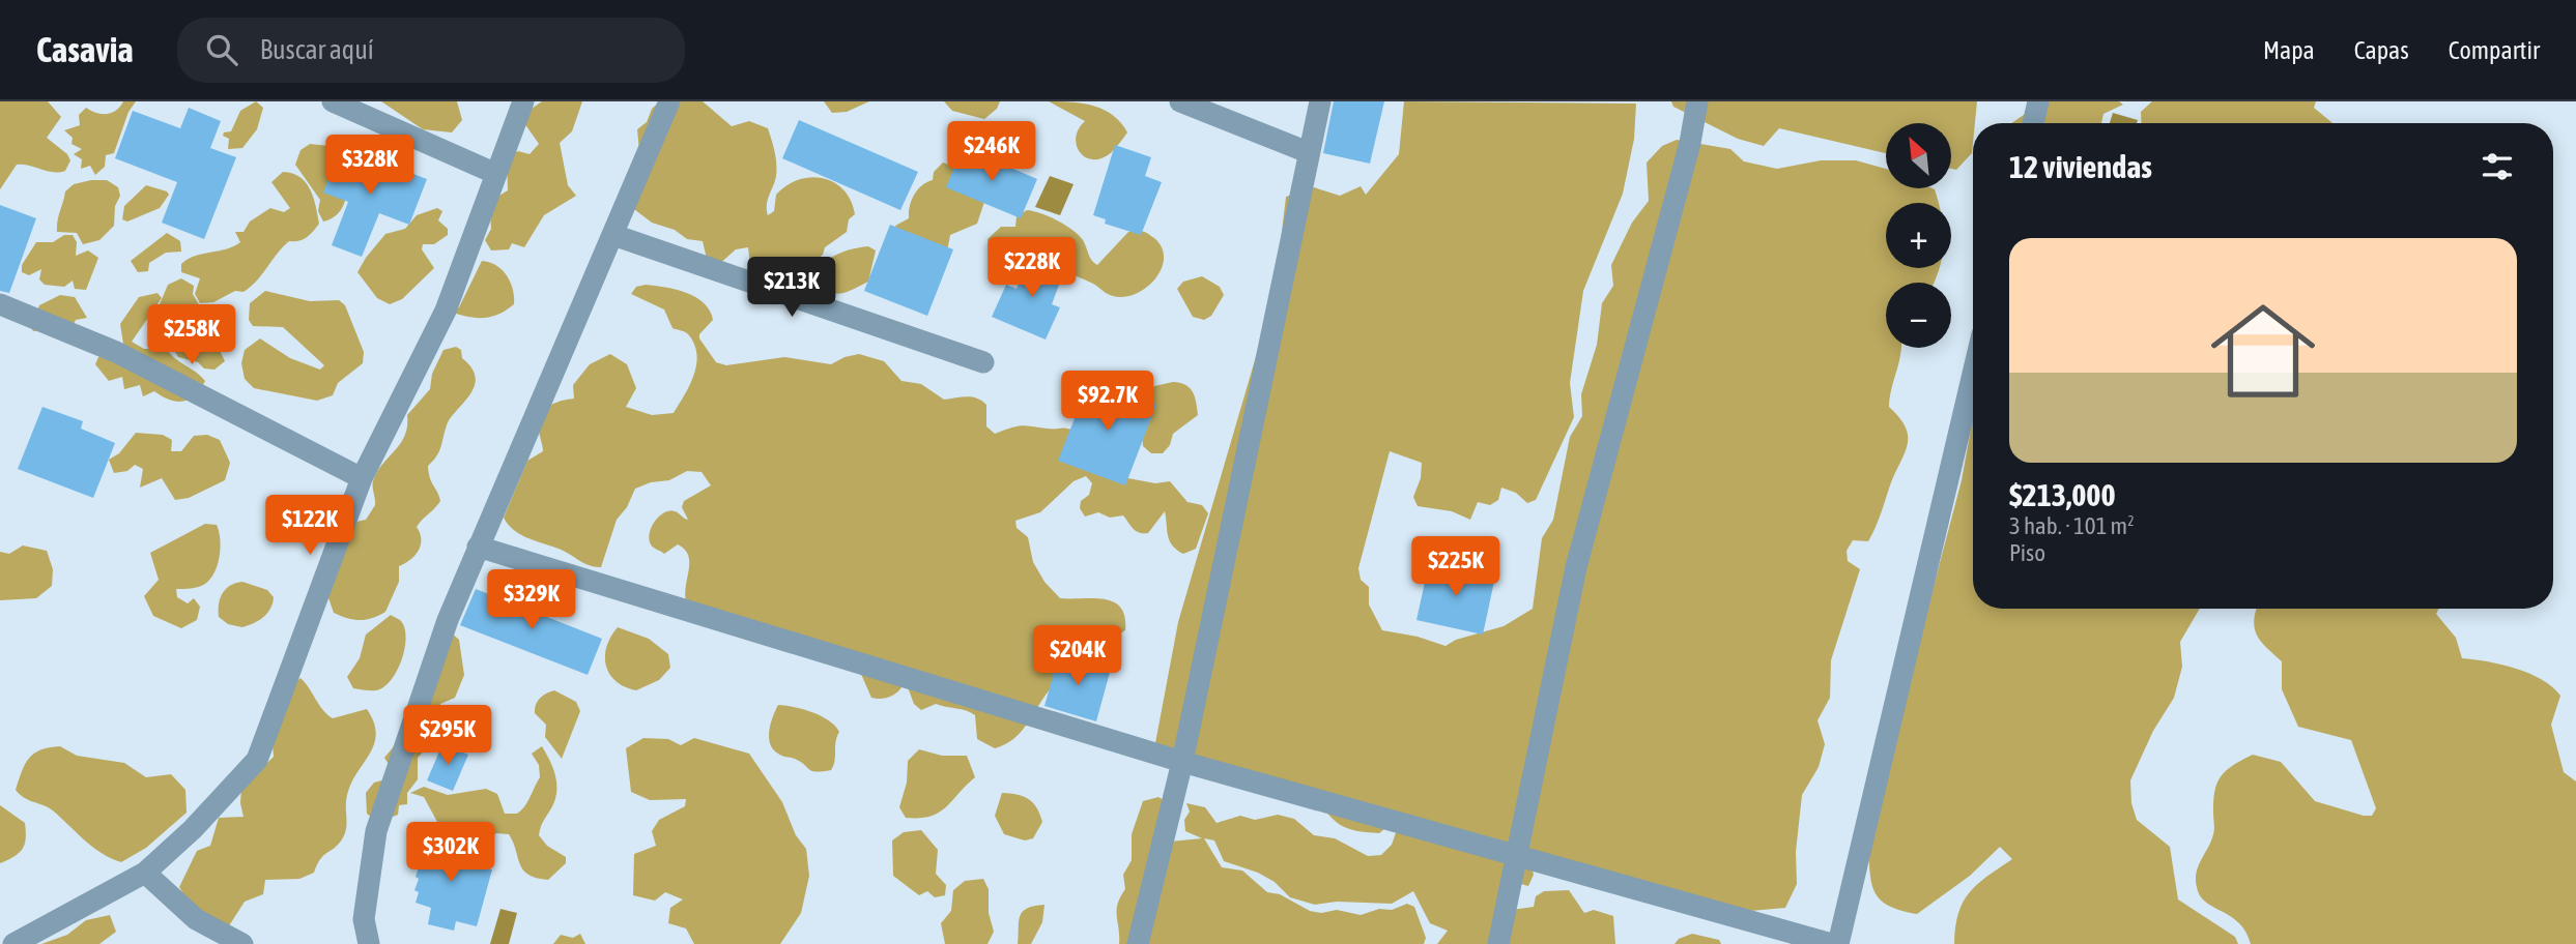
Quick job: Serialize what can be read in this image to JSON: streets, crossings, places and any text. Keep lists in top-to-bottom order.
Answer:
{
  "north": "top left",
  "page": {
    "header": "Casavia",
    "search": "Buscar aquí",
    "nav": ["Mapa", "Capas", "Compartir"],
    "price": [
      "$246K",
      "$328K",
      "$228K",
      "$213K",
      "$258K",
      "$92.7K",
      "$122K",
      "$225K",
      "$329K",
      "$204K",
      "$295K",
      "$302K"
    ],
    "map_buttons": ["+", "−"],
    "heading": "12 viviendas",
    "list": [
      {
        "name": "$213,000",
        "note": "3 hab. · 101 m² · Piso"
      }
    ]
  }
}
